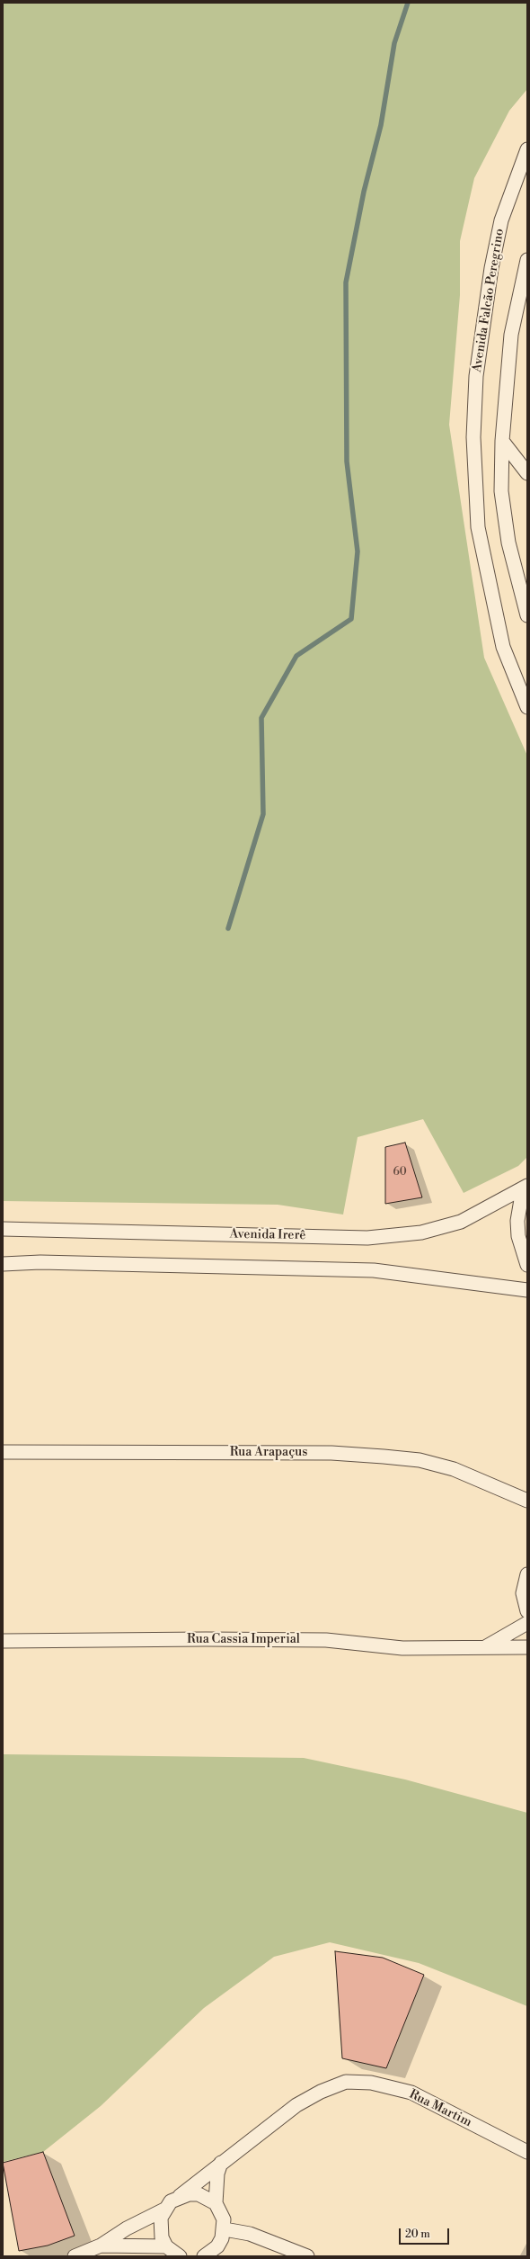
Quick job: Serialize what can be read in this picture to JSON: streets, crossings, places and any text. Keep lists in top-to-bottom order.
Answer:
{
  "streets": {
    "street": [
      "Avenida Falcão Peregrino",
      "Avenida Irerê",
      "Rua Arapaçus",
      "Rua Cassia Imperial",
      "Rua Martim"
    ]
  },
  "house_numbers": ["60"],
  "scale_bar": "20 m"
}
